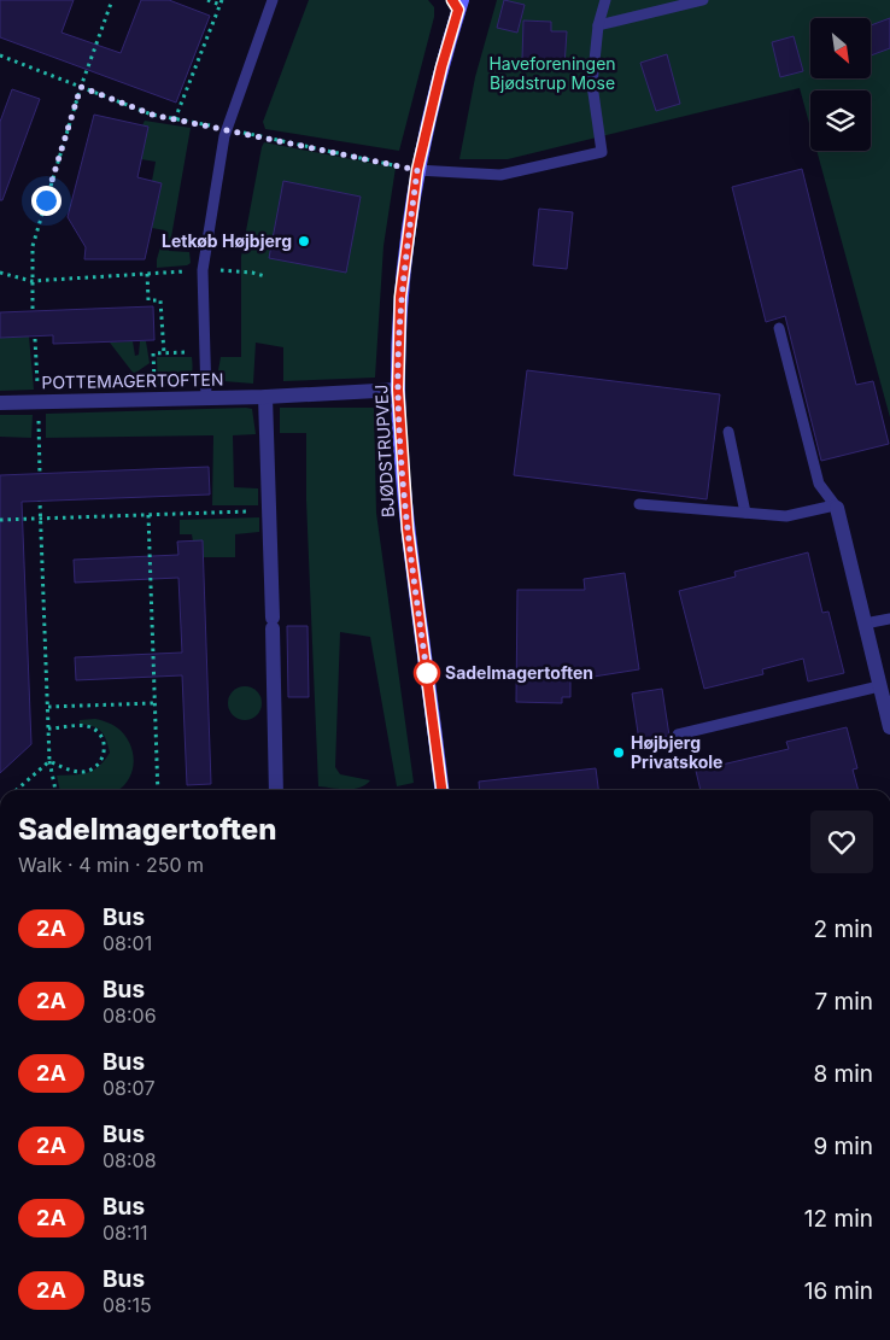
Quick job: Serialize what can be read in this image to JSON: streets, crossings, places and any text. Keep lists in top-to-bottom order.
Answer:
{
  "streets": {
    "street": ["POTTEMAGERTOFTEN", "BJØDSTRUPVEJ"]
  },
  "crossings": [
    ["POTTEMAGERTOFTEN", "BJØDSTRUPVEJ"]
  ],
  "parks": ["Haveforeningen Bjødstrup Mose"],
  "places": ["Letkøb Højbjerg", "Sadelmagertoften", "Højbjerg Privatskole"],
  "lines": ["bus line 2A"],
  "north": "bottom right",
  "page": {
    "heading": ["Sadelmagertoften", "Walk · 4 min · 250 m"],
    "list": [
      {
        "mark": "2A",
        "name": "Bus",
        "note": "08:01",
        "value": "2 min"
      },
      {
        "mark": "2A",
        "name": "Bus",
        "note": "08:06",
        "value": "7 min"
      },
      {
        "mark": "2A",
        "name": "Bus",
        "note": "08:07",
        "value": "8 min"
      },
      {
        "mark": "2A",
        "name": "Bus",
        "note": "08:08",
        "value": "9 min"
      },
      {
        "mark": "2A",
        "name": "Bus",
        "note": "08:11",
        "value": "12 min"
      },
      {
        "mark": "2A",
        "name": "Bus",
        "note": "08:15",
        "value": "16 min"
      }
    ]
  }
}
